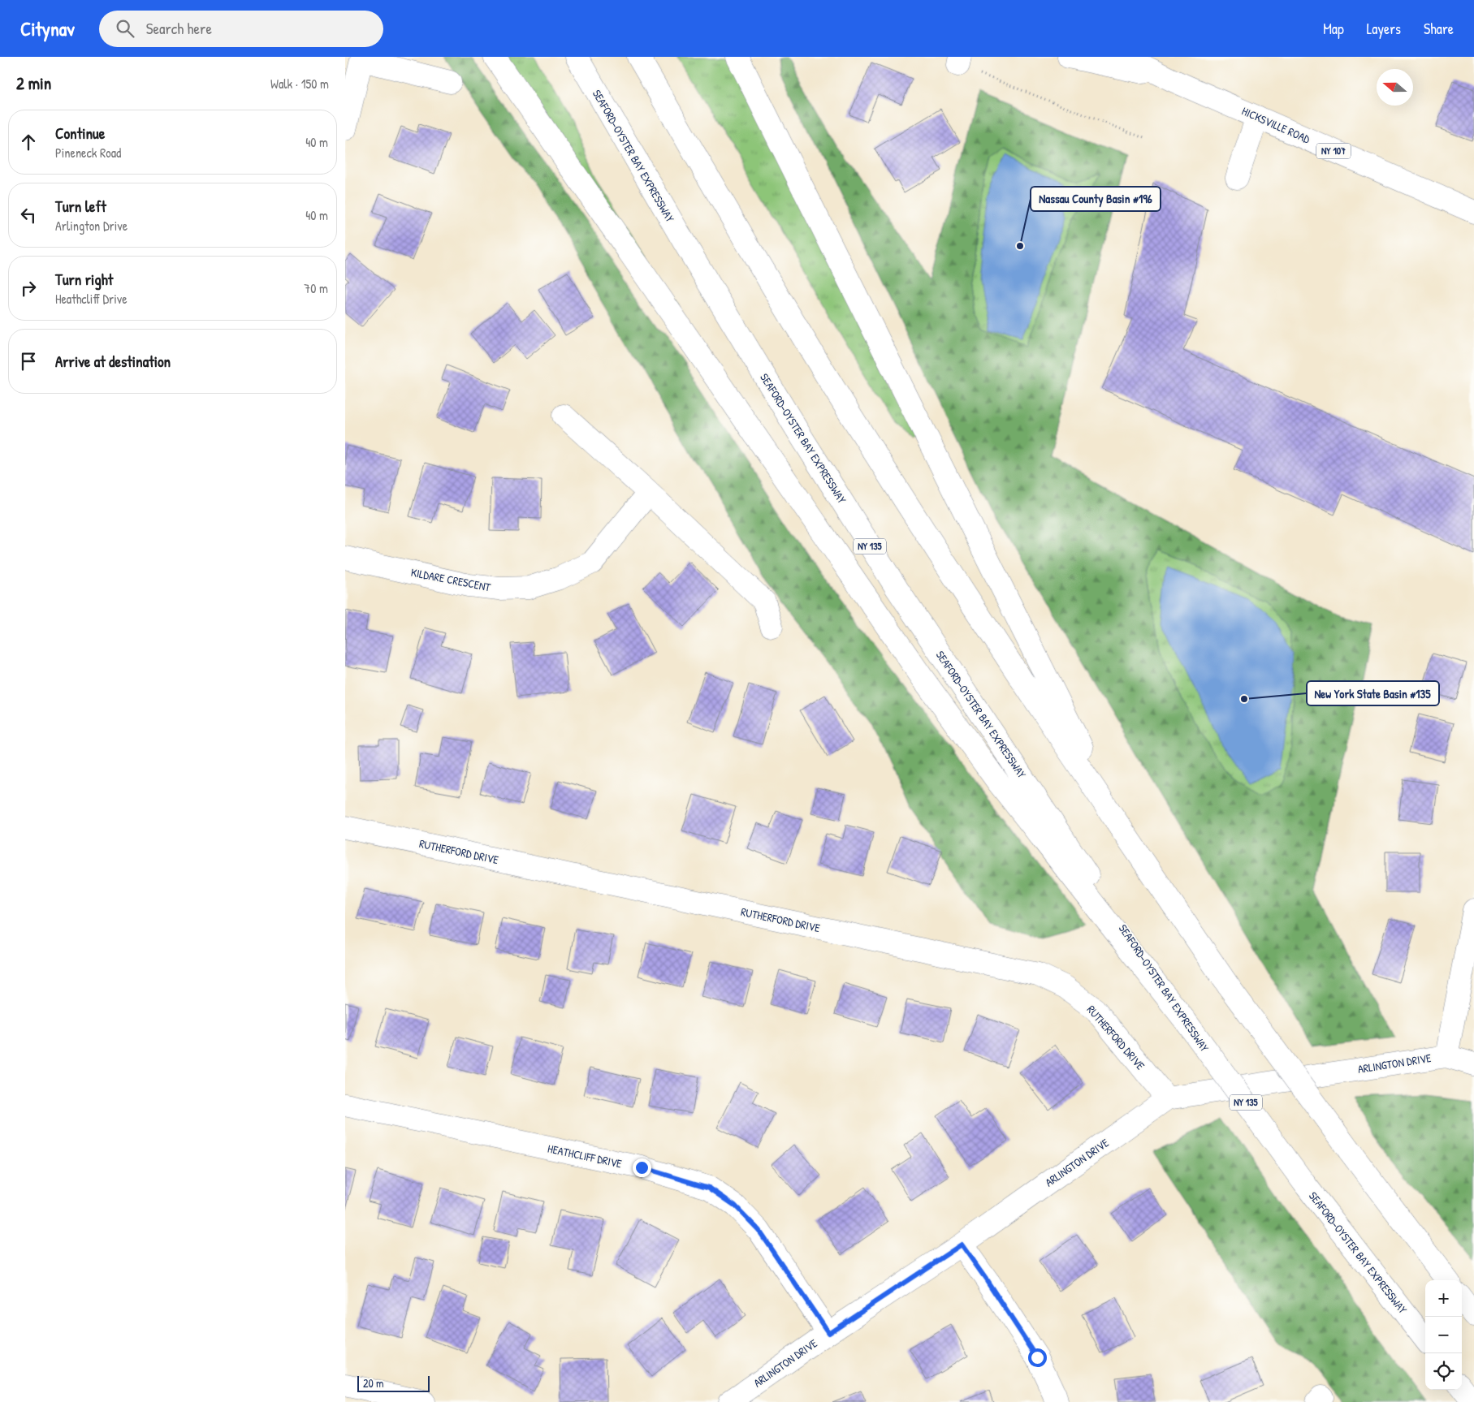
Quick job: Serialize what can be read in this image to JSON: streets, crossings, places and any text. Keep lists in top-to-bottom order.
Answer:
{
  "streets": {
    "main road": [
      "HICKSVILLE ROAD",
      "NY 107",
      "SEAFORD-OYSTER BAY EXPRESSWAY",
      "NY 135",
      "KILDARE CRESCENT",
      "RUTHERFORD DRIVE",
      "ARLINGTON DRIVE",
      "HEATHCLIFF DRIVE"
    ]
  },
  "crossings": [
    ["RUTHERFORD DRIVE", "ARLINGTON DRIVE"],
    ["ARLINGTON DRIVE", "HEATHCLIFF DRIVE"]
  ],
  "places": ["Nassau County Basin #196", "New York State Basin #135"],
  "scale_bar": "20 m",
  "north": "left",
  "page": {
    "header": "Citynav",
    "search": "Search here",
    "nav": ["Map", "Layers", "Share"],
    "heading": ["2 min", "Walk · 150 m"],
    "list": [
      ["Continue", "Pineneck Road", "40 m"],
      ["Turn left", "Arlington Drive", "40 m"],
      ["Turn right", "Heathcliff Drive", "70 m"],
      "Arrive at destination"
    ],
    "map_buttons": ["+", "−"],
    "scale": "20 m"
  }
}
